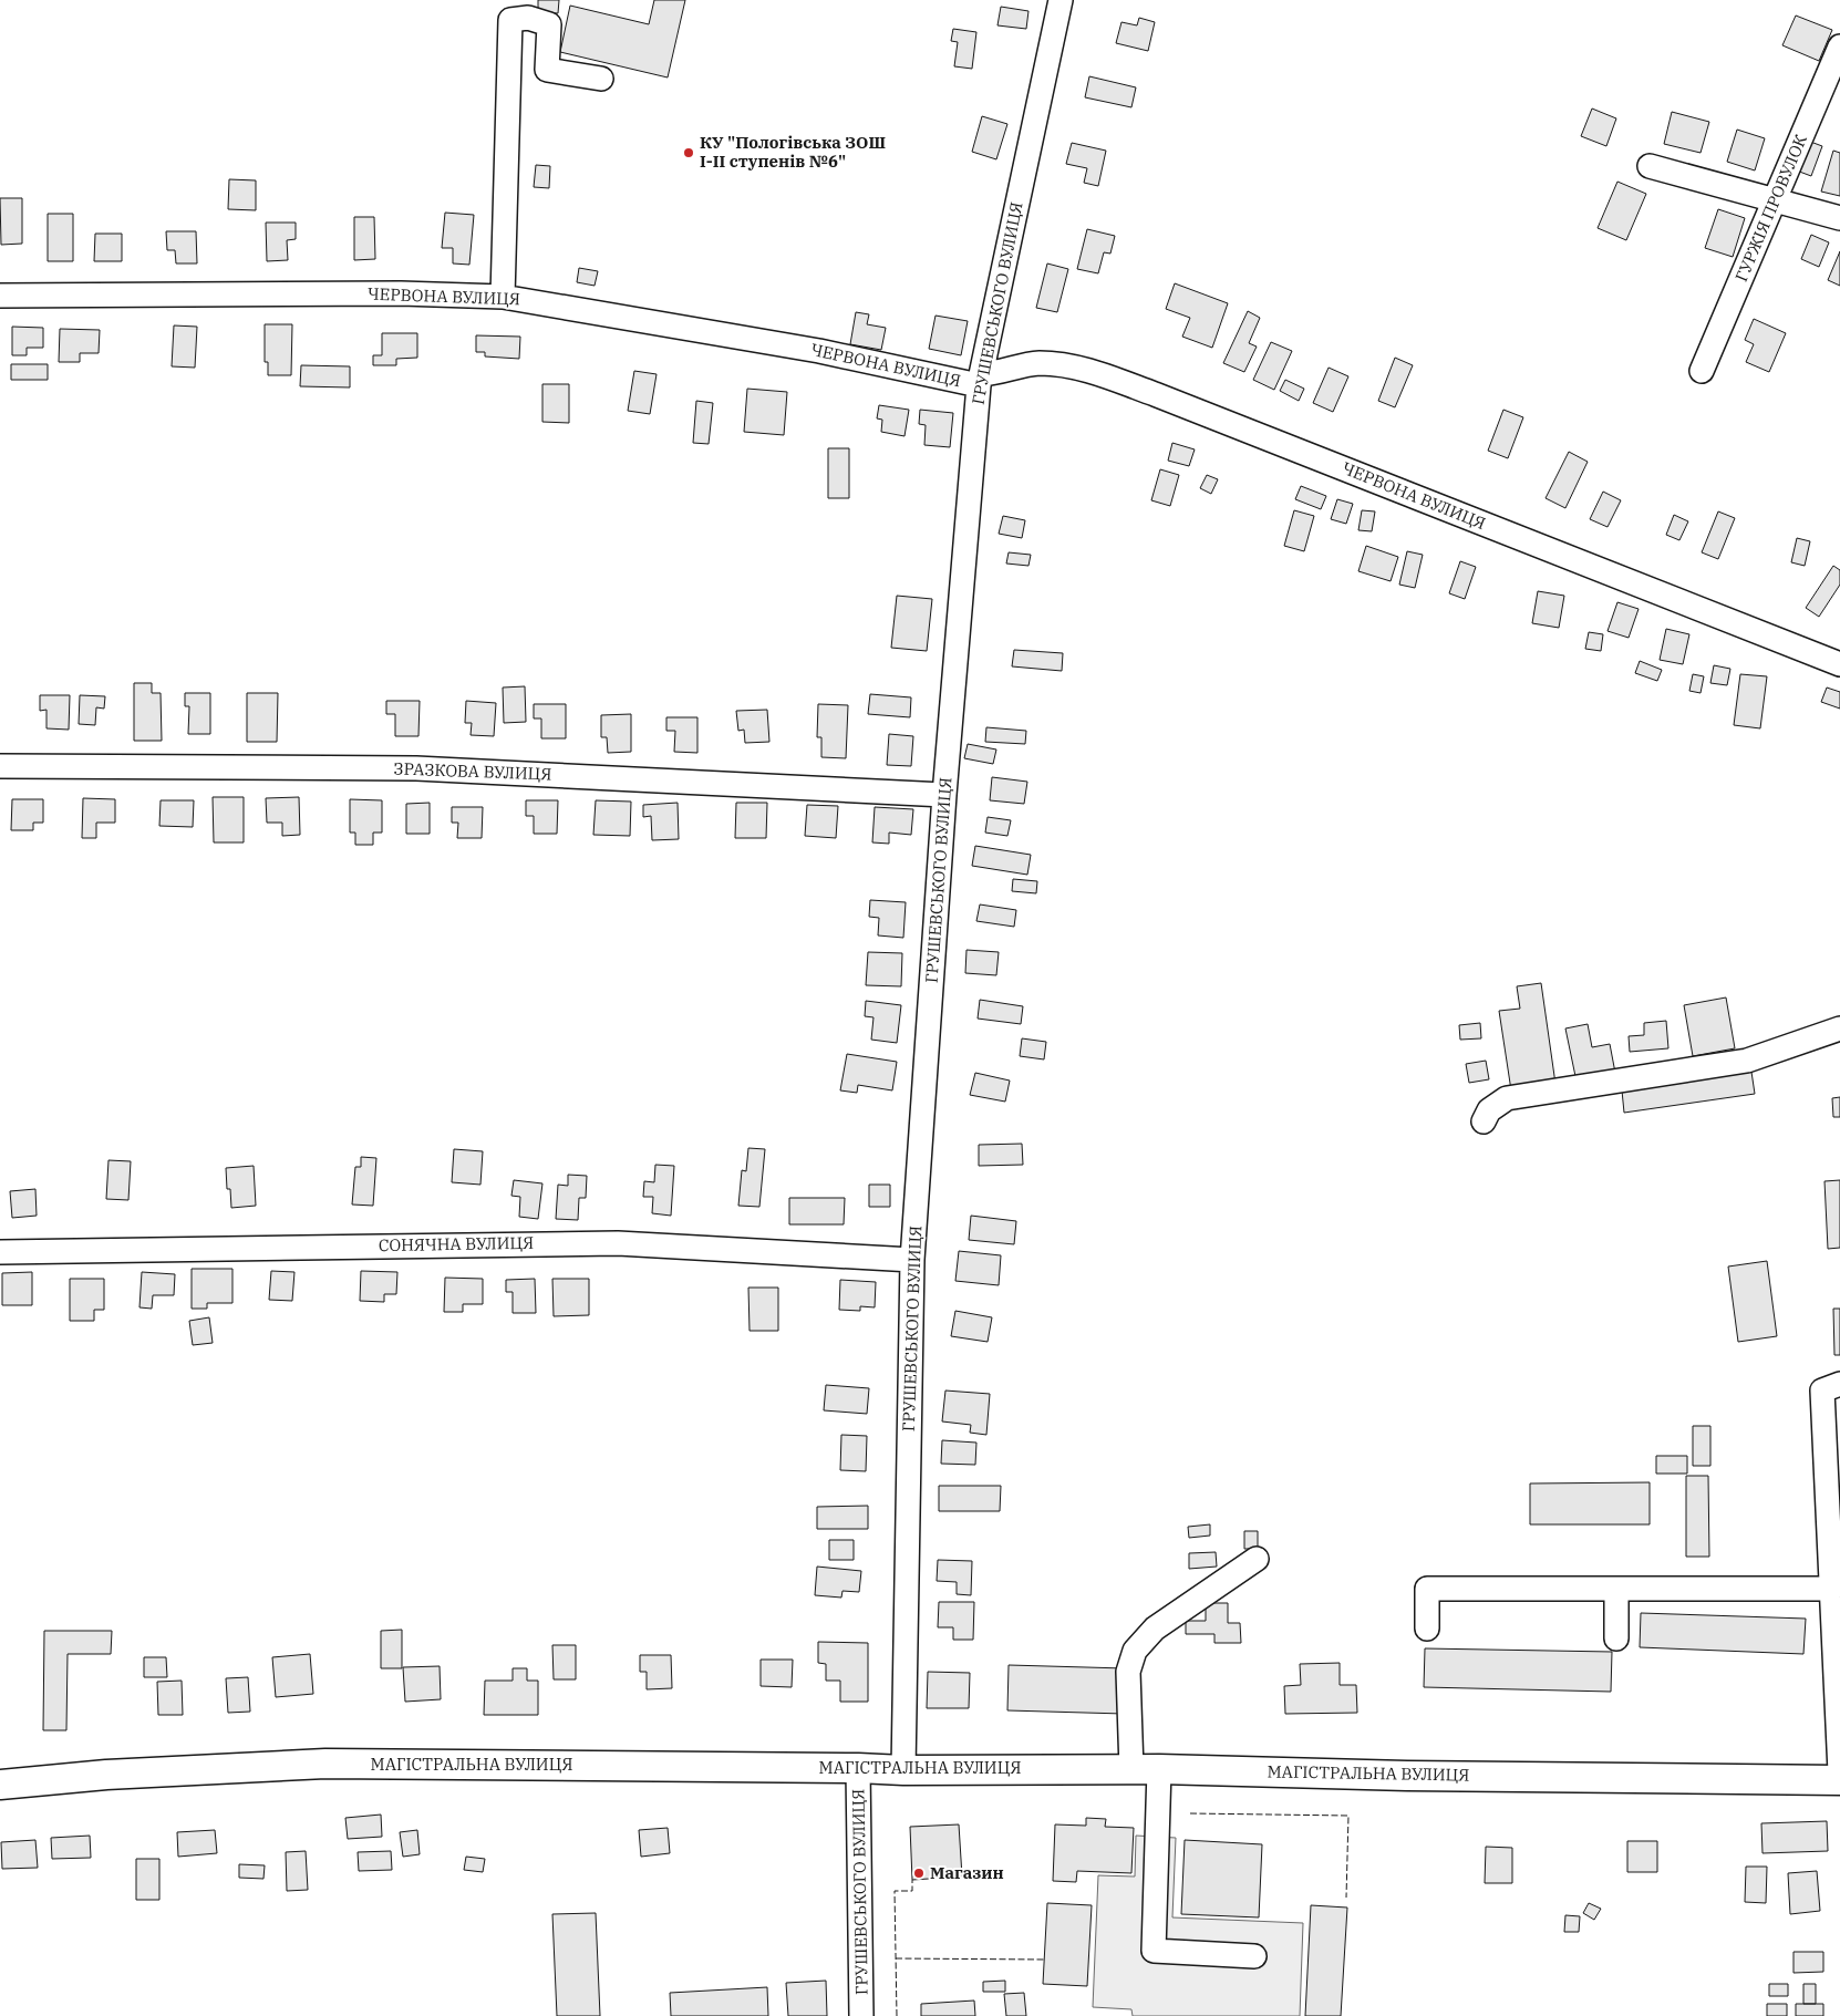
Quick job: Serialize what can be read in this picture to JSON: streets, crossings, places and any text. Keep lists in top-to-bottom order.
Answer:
{
  "streets": {
    "main road": ["МАГІСТРАЛЬНА ВУЛИЦЯ"],
    "street": [
      "ГУРЖІЯ ПРОВУЛОК",
      "ЧЕРВОНА ВУЛИЦЯ",
      "ГРУШЕВСЬКОГО ВУЛИЦЯ",
      "ЗРАЗКОВА ВУЛИЦЯ",
      "СОНЯЧНА ВУЛИЦЯ"
    ]
  },
  "crossings": [
    ["ЧЕРВОНА ВУЛИЦЯ", "ГРУШЕВСЬКОГО ВУЛИЦЯ"],
    ["ГРУШЕВСЬКОГО ВУЛИЦЯ", "ЗРАЗКОВА ВУЛИЦЯ"],
    ["ГРУШЕВСЬКОГО ВУЛИЦЯ", "СОНЯЧНА ВУЛИЦЯ"],
    ["ГРУШЕВСЬКОГО ВУЛИЦЯ", "МАГІСТРАЛЬНА ВУЛИЦЯ"]
  ],
  "places": ["КУ \"Пологівська ЗОШ І-ІІ ступенів №6\"", "Магазин"]
}
